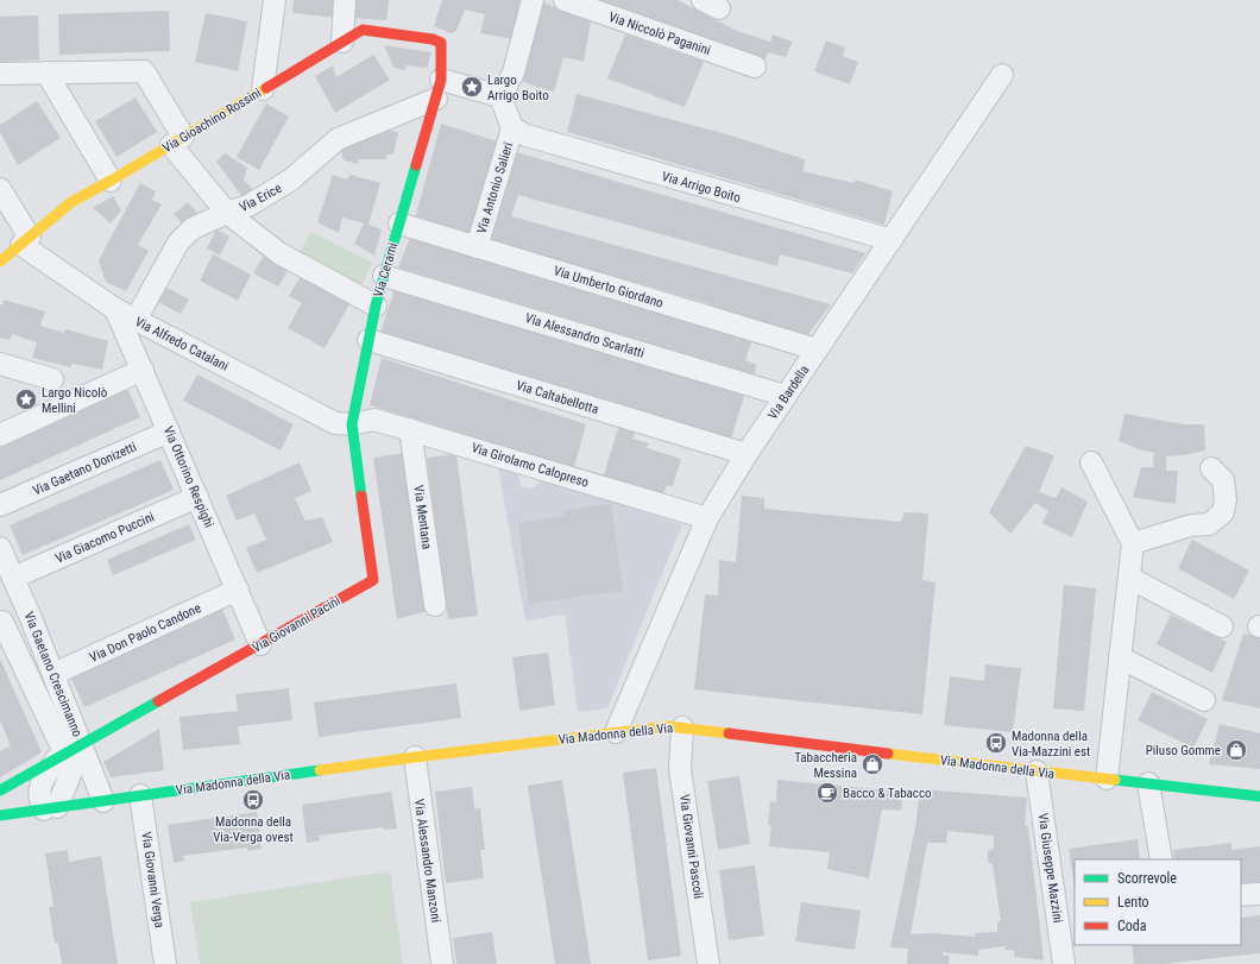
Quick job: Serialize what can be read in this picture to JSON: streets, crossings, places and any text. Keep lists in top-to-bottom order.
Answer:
{
  "streets": {
    "street": [
      "Via Niccolò Paganini",
      "Via Gioachino Rossini",
      "Via Arrigo Boito",
      "Via Antonio Salieri",
      "Via Erice",
      "Via Cerami",
      "Via Umberto Giordano",
      "Via Alessandro Scarlatti",
      "Via Alfredo Catalani",
      "Via Bardella",
      "Via Caltabellotta",
      "Via Girolamo Calopreso",
      "Via Gaetano Donizetti",
      "Via Ottorino Respighi",
      "Via Mentana",
      "Via Giacomo Puccini",
      "Via Giovanni Pacini",
      "Via Don Paolo Candone",
      "Via Gaetano Crescimanno",
      "Via Madonna della Via",
      "Via Giovanni Pascoli",
      "Via Alessandro Manzoni",
      "Via Giuseppe Mazzini",
      "Via Giovanni Verga"
    ]
  },
  "crossings": [
    ["Via Gioachino Rossini", "Via Cerami"],
    ["Via Gioachino Rossini", "Via Alfredo Catalani"],
    ["Via Arrigo Boito", "Via Antonio Salieri"],
    ["Via Arrigo Boito", "Via Bardella"],
    ["Via Antonio Salieri", "Via Umberto Giordano"],
    ["Via Erice", "Via Cerami"],
    ["Via Erice", "Via Alfredo Catalani"],
    ["Via Cerami", "Via Umberto Giordano"],
    ["Via Cerami", "Via Alessandro Scarlatti"],
    ["Via Cerami", "Via Alfredo Catalani"],
    ["Via Cerami", "Via Caltabellotta"],
    ["Via Cerami", "Via Girolamo Calopreso"],
    ["Via Cerami", "Via Giovanni Pacini"],
    ["Via Umberto Giordano", "Via Bardella"],
    ["Via Alessandro Scarlatti", "Via Bardella"],
    ["Via Alfredo Catalani", "Via Girolamo Calopreso"],
    ["Via Alfredo Catalani", "Via Ottorino Respighi"],
    ["Via Alfredo Catalani", "Via Giovanni Pacini"],
    ["Via Bardella", "Via Caltabellotta"],
    ["Via Bardella", "Via Girolamo Calopreso"],
    ["Via Bardella", "Via Madonna della Via"],
    ["Via Girolamo Calopreso", "Via Mentana"],
    ["Via Girolamo Calopreso", "Via Giovanni Pacini"],
    ["Via Gaetano Donizetti", "Via Ottorino Respighi"],
    ["Via Ottorino Respighi", "Via Giacomo Puccini"],
    ["Via Ottorino Respighi", "Via Giovanni Pacini"],
    ["Via Ottorino Respighi", "Via Don Paolo Candone"],
    ["Via Giacomo Puccini", "Via Gaetano Crescimanno"],
    ["Via Giovanni Pacini", "Via Gaetano Crescimanno"],
    ["Via Don Paolo Candone", "Via Gaetano Crescimanno"],
    ["Via Gaetano Crescimanno", "Via Madonna della Via"],
    ["Via Madonna della Via", "Via Giovanni Pascoli"],
    ["Via Madonna della Via", "Via Alessandro Manzoni"],
    ["Via Madonna della Via", "Via Giuseppe Mazzini"],
    ["Via Madonna della Via", "Via Giovanni Verga"]
  ],
  "places": {
    "place": ["Largo Arrigo Boito", "Largo Nicolò Mellini"],
    "bus stop": ["Madonna della Via-Mazzini est", "Madonna della Via-Verga ovest"],
    "shop": ["Piluso Gomme", "Tabaccheria Messina"],
    "cafe": ["Bacco & Tabacco"]
  },
  "legend": ["Scorrevole", "Lento", "Coda"]
}
